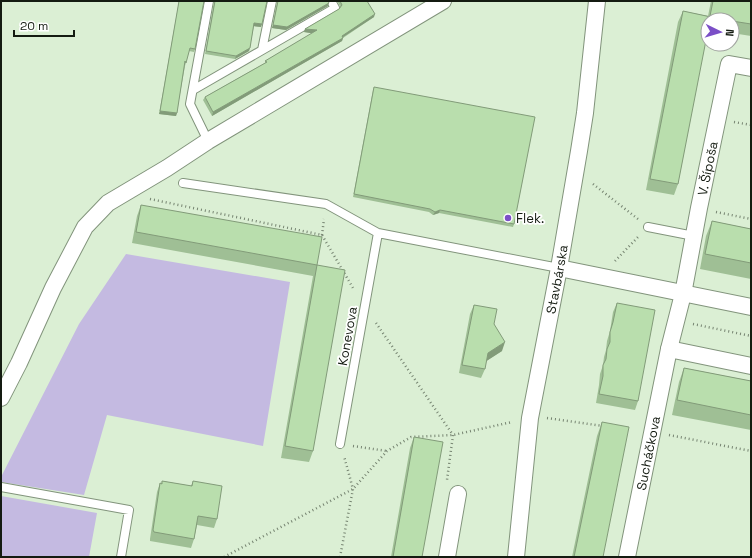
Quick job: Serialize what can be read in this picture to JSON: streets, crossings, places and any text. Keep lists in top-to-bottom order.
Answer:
{
  "streets": {
    "street": ["V. Šípoša", "Stavbárska", "Sucháčkova"],
    "lane": ["Konevova"]
  },
  "crossings": [
    ["V. Šípoša", "Sucháčkova"]
  ],
  "places": ["Flek."],
  "scale_bar": "20 m",
  "north": "right"
}
